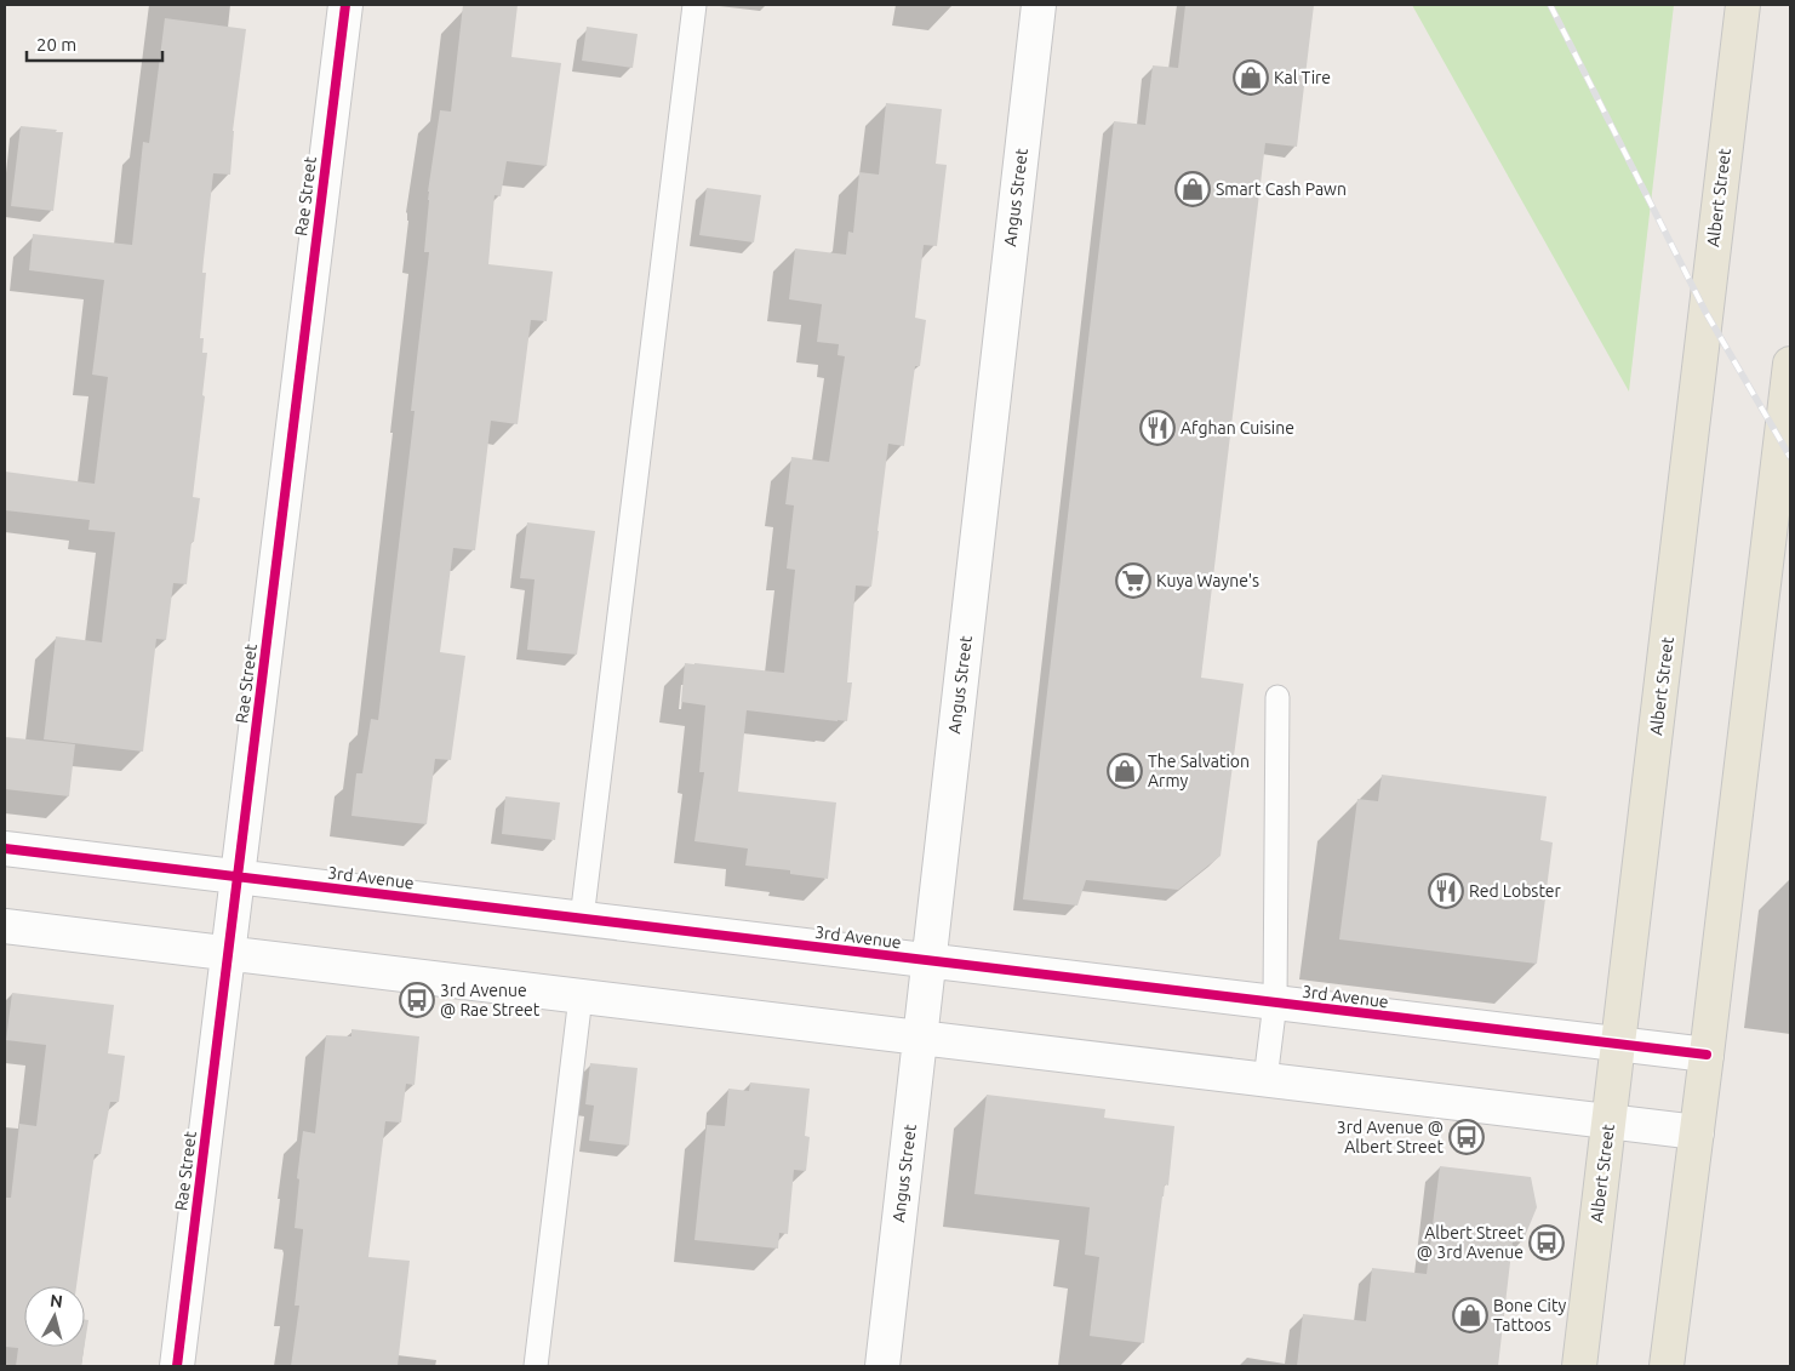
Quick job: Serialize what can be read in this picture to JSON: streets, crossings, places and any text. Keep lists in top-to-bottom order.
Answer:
{
  "streets": {
    "main road": ["Albert Street"],
    "street": ["Rae Street", "Angus Street", "3rd Avenue"]
  },
  "crossings": [
    ["Rae Street", "3rd Avenue"],
    ["Angus Street", "3rd Avenue"],
    ["Albert Street", "3rd Avenue"]
  ],
  "places": {
    "shop": [
      "Kal Tire",
      "Smart Cash Pawn",
      "The Salvation Army",
      "Bone City Tattoos"
    ],
    "restaurant": ["Afghan Cuisine", "Red Lobster"],
    "supermarket": ["Kuya Wayne's"],
    "bus stop": ["3rd Avenue @ Rae Street", "3rd Avenue @ Albert Street", "Albert Street @ 3rd Avenue"]
  },
  "scale_bar": "20 m",
  "north": "top"
}
